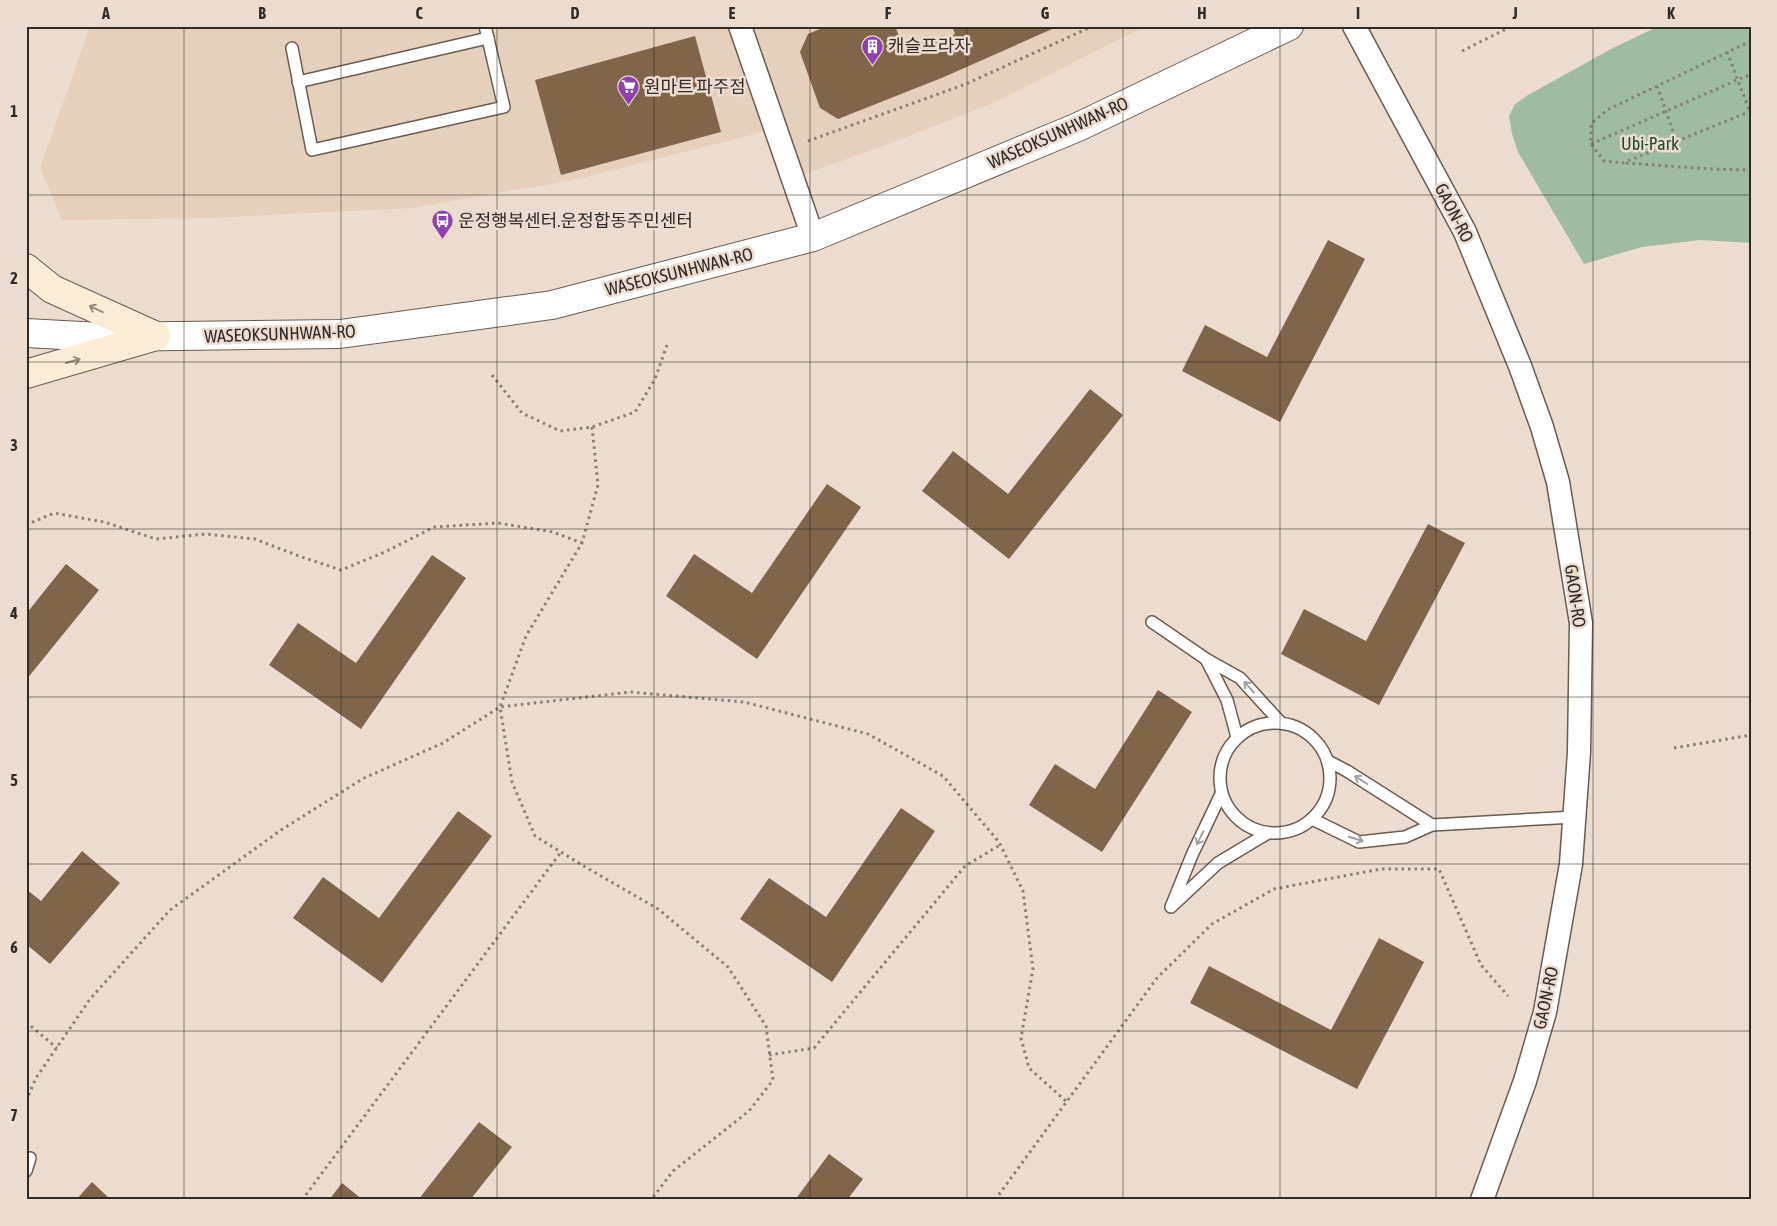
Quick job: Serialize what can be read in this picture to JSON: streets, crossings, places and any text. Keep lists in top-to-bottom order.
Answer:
{
  "streets": {
    "street": ["WASEOKSUNHWAN-RO", "GAON-RO"]
  },
  "parks": ["Ubi-Park"],
  "places": {
    "building": ["캐슬프라자"],
    "supermarket": ["원마트 파주점"],
    "bus stop": ["운정행복센터.운정합동주민센터"]
  },
  "grid": {
    "columns": [
      "A",
      "B",
      "C",
      "D",
      "E",
      "F",
      "G",
      "H",
      "I",
      "J",
      "K"
    ],
    "rows": [
      "1",
      "2",
      "3",
      "4",
      "5",
      "6",
      "7"
    ]
  }
}
